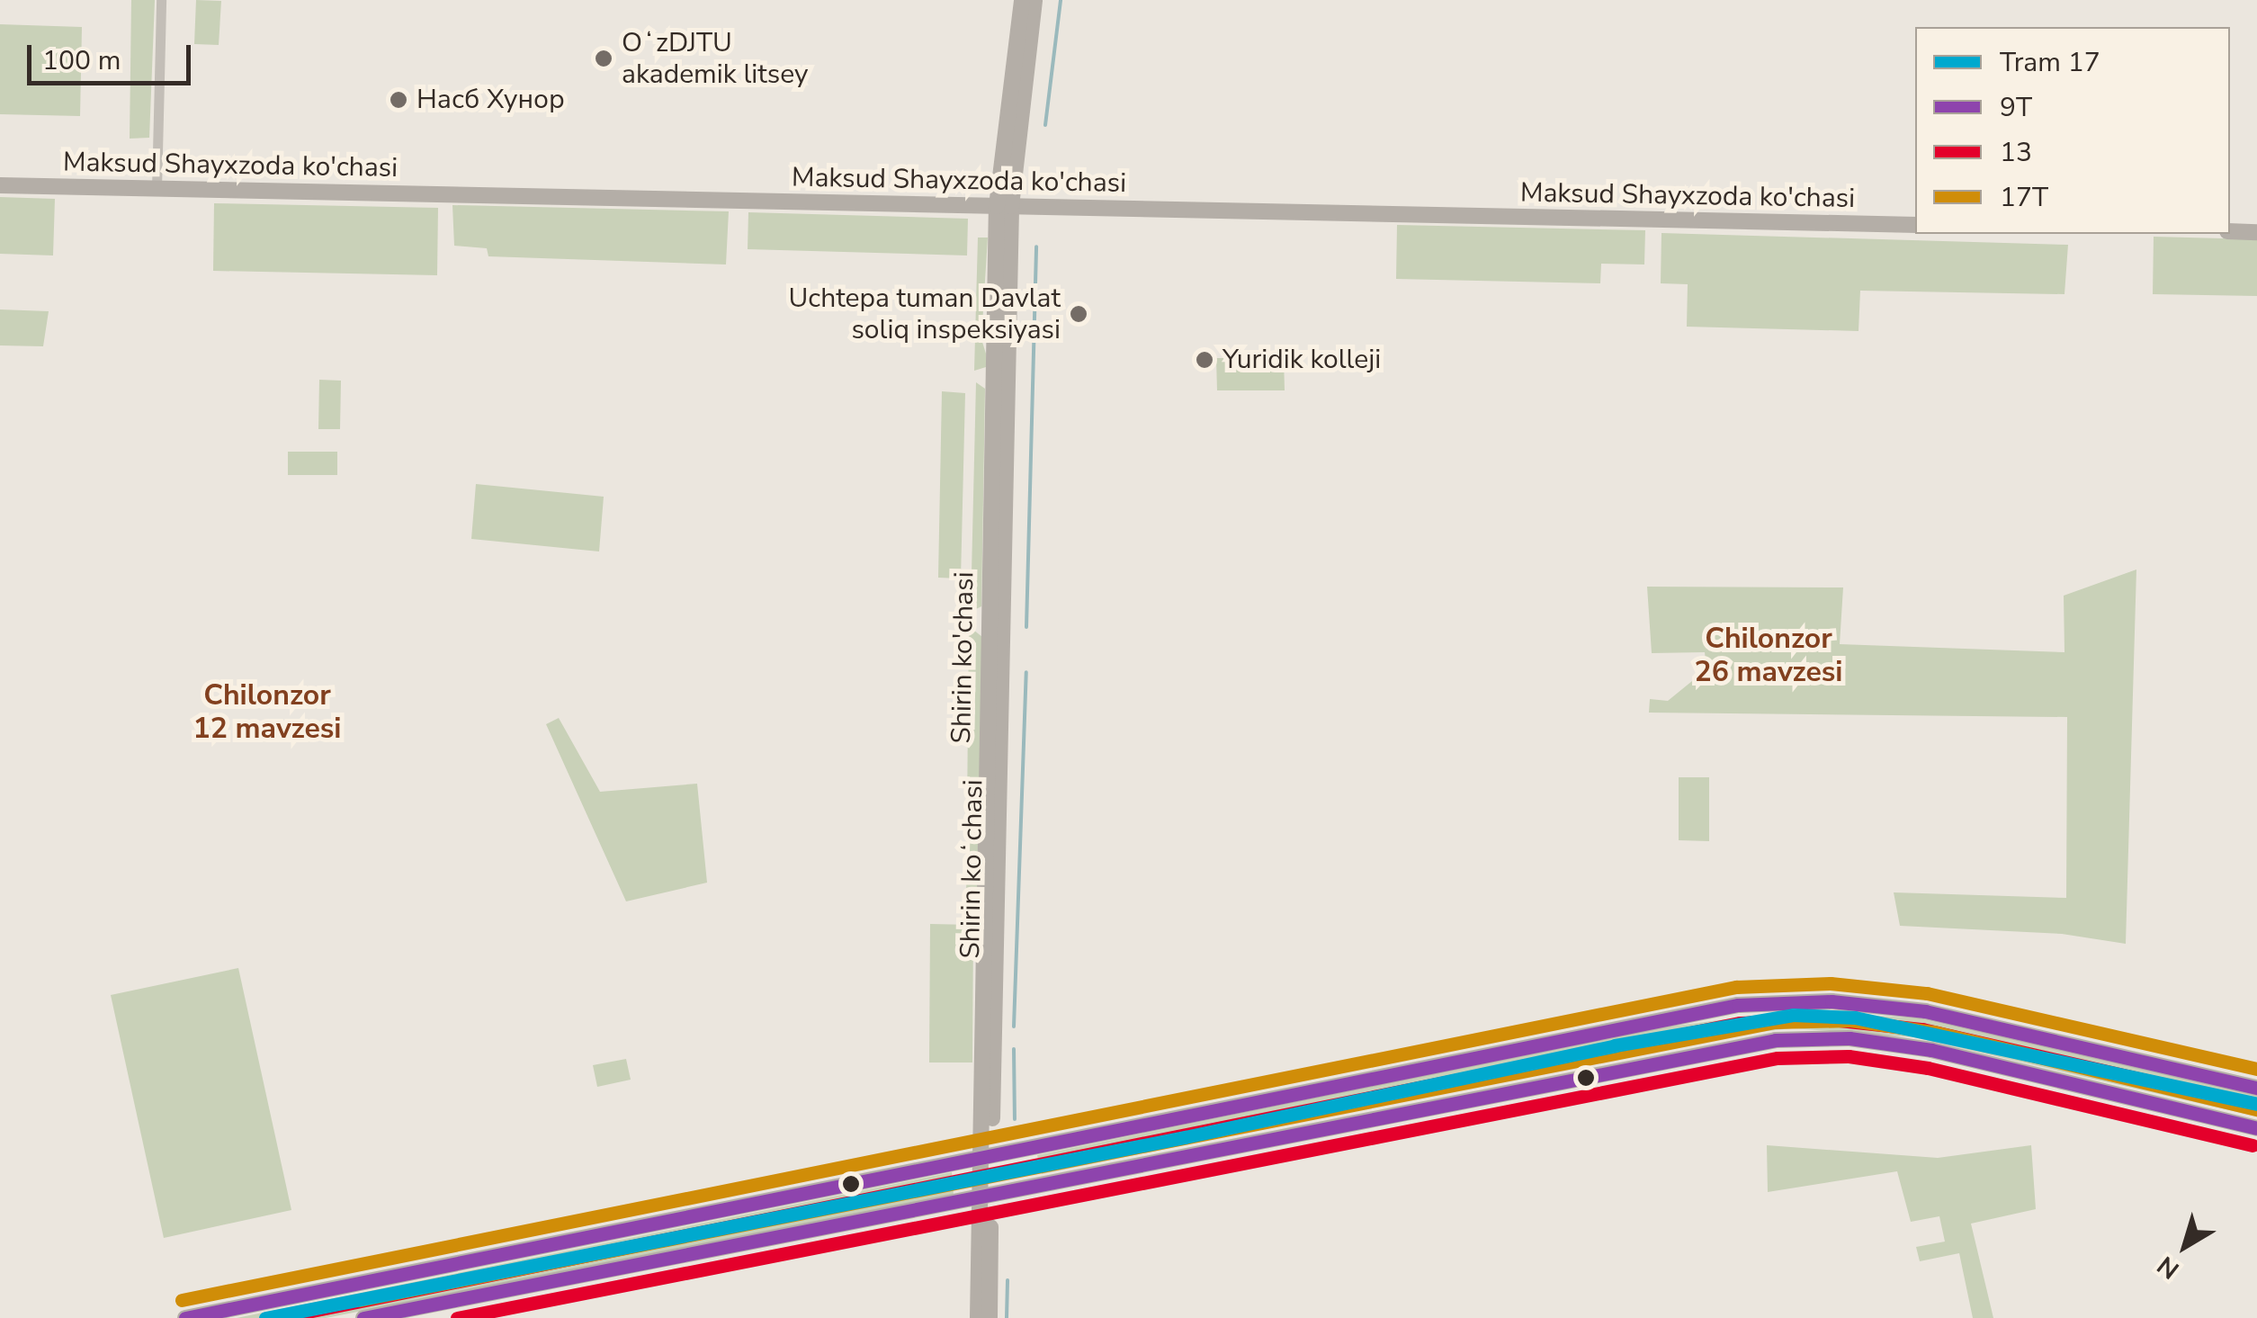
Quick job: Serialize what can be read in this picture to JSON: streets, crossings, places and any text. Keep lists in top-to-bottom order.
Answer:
{
  "streets": {
    "main road": ["Maksud Shayxzoda ko'chasi", "Shirin ko'chasi"]
  },
  "crossings": [
    ["Maksud Shayxzoda ko'chasi", "Shirin ko'chasi"]
  ],
  "districts": ["Chilonzor 26 mavzesi", "Chilonzor 12 mavzesi"],
  "places": [
    "OʻzDJTU akademik litsey",
    "Насб Хунор",
    "Uchtepa tuman Davlat soliq inspeksiyasi",
    "Yuridik kolleji"
  ],
  "lines": [
    "transit line 17T",
    "transit line 9Т",
    "tram line 17",
    "transit line 13"
  ],
  "legend": [
    "Tram 17",
    "9Т",
    "13",
    "17T"
  ],
  "scale_bar": "100 m",
  "north": "bottom left"
}
